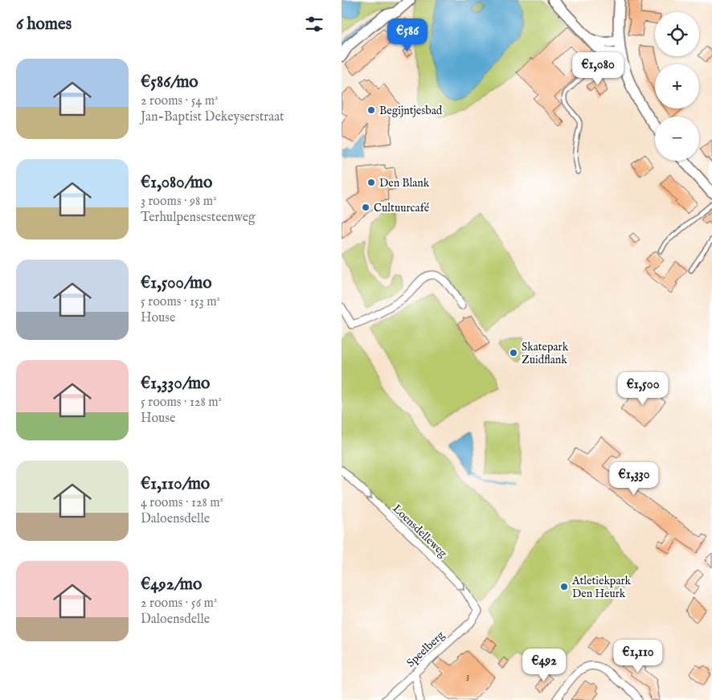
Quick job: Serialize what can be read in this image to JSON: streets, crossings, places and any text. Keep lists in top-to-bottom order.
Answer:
{
  "streets": {
    "street": ["Loensdelleweg", "Speelberg"]
  },
  "crossings": [
    ["Loensdelleweg", "Speelberg"]
  ],
  "one_way": ["Loensdelleweg"],
  "places": [
    "Begijntjesbad",
    "Den Blank",
    "Cultuurcafé",
    "Skatepark Zuidflank",
    "Atletiekpark Den Heurk"
  ],
  "house_numbers": ["3"],
  "page": {
    "heading": "6 homes",
    "map_buttons": ["+", "−"],
    "price": [
      "€586",
      "€1,080",
      "€1,500",
      "€1,330",
      "€1,110",
      "€492"
    ],
    "list": [
      {
        "name": "€586/mo",
        "note": "2 rooms · 54 m² · Jan-Baptist Dekeyserstraat"
      },
      {
        "name": "€1,080/mo",
        "note": "3 rooms · 98 m² · Terhulpensesteenweg"
      },
      {
        "name": "€1,500/mo",
        "note": "5 rooms · 153 m² · House"
      },
      {
        "name": "€1,330/mo",
        "note": "5 rooms · 128 m² · House"
      },
      {
        "name": "€1,110/mo",
        "note": "4 rooms · 128 m² · Daloensdelle"
      },
      {
        "name": "€492/mo",
        "note": "2 rooms · 56 m² · Daloensdelle"
      }
    ]
  }
}
